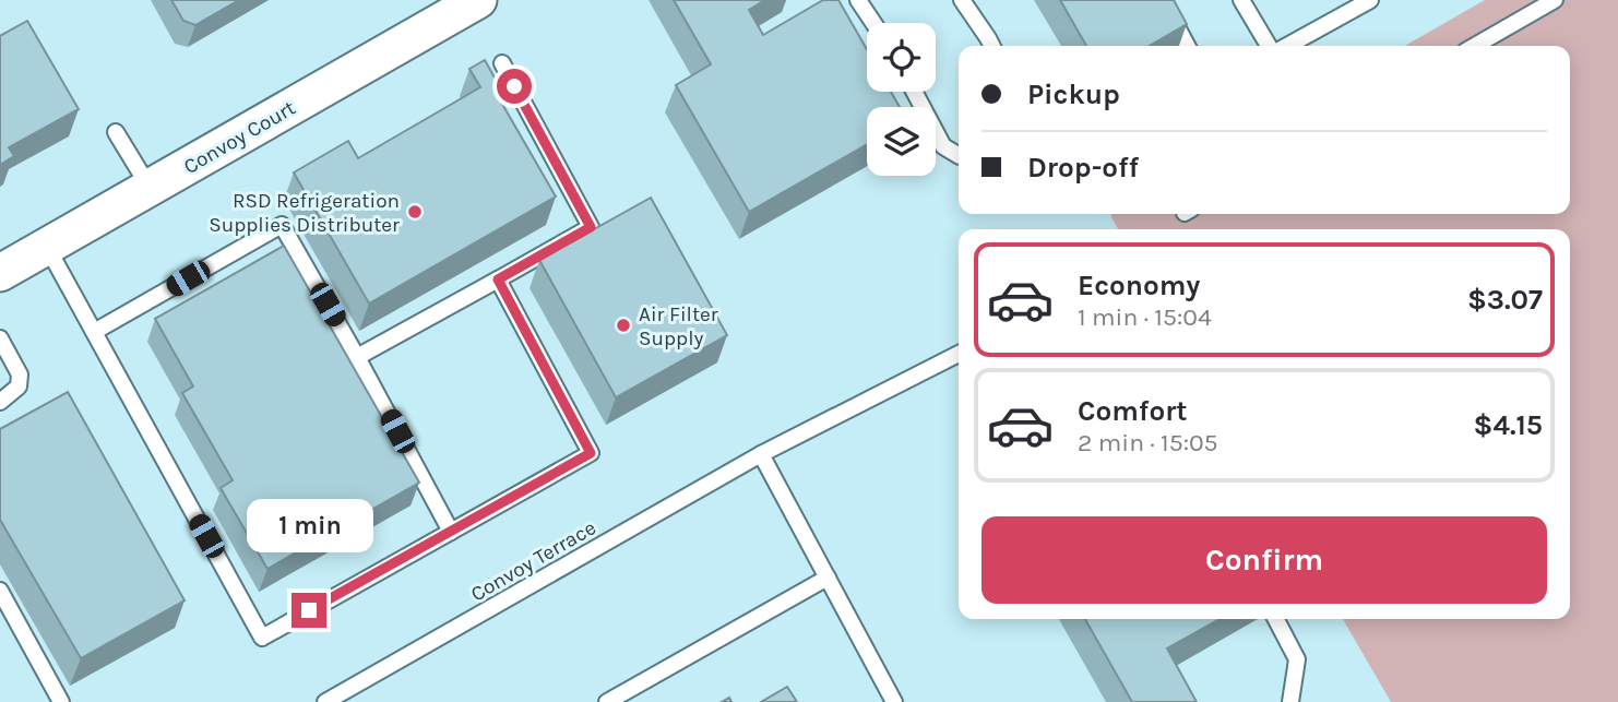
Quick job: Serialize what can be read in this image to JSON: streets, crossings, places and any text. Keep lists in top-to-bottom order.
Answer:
{
  "streets": {
    "street": ["Convoy Court"],
    "lane": ["Convoy Terrace"]
  },
  "places": ["RSD Refrigeration Supplies Distributer", "Air Filter Supply"],
  "page": {
    "banner": ["Pickup", "Drop-off"],
    "list": [
      {
        "name": "Economy",
        "note": "1 min · 15:04",
        "value": "$3.07"
      },
      {
        "name": "Comfort",
        "note": "2 min · 15:05",
        "value": "$4.15"
      }
    ],
    "bubble": "1 min",
    "buttons": "Confirm"
  }
}
